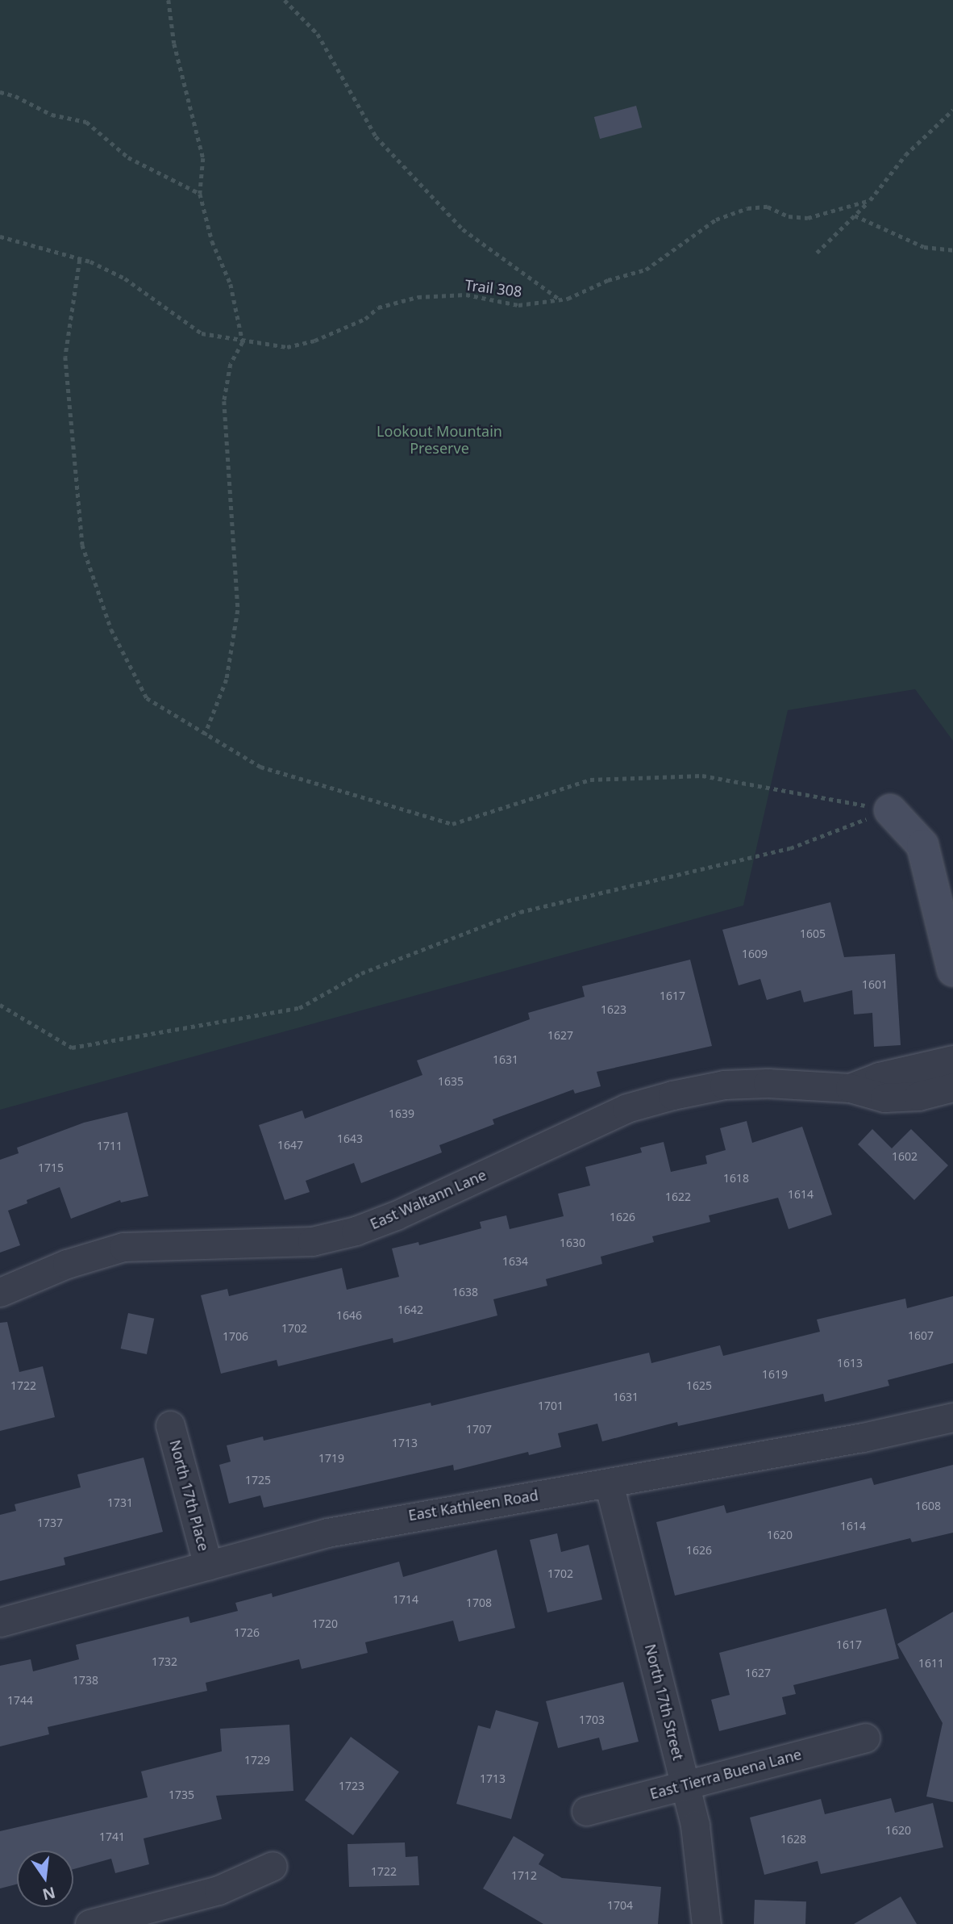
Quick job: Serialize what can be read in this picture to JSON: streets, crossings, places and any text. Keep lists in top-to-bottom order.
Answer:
{
  "streets": {
    "street": [
      "East Waltann Lane",
      "North 17th Place",
      "East Kathleen Road",
      "North 17th Street",
      "East Tierra Buena Lane"
    ],
    "path": ["Trail 308"]
  },
  "crossings": [
    ["North 17th Place", "East Kathleen Road"],
    ["East Kathleen Road", "North 17th Street"],
    ["North 17th Street", "East Tierra Buena Lane"]
  ],
  "parks": ["Lookout Mountain Preserve"],
  "house_numbers": [
    "1605",
    "1609",
    "1601",
    "1617",
    "1623",
    "1627",
    "1631",
    "1635",
    "1639",
    "1643",
    "1647",
    "1711",
    "1602",
    "1715",
    "1618",
    "1614",
    "1622",
    "1626",
    "1630",
    "1634",
    "1638",
    "1642",
    "1646",
    "1702",
    "1607",
    "1706",
    "1613",
    "1619",
    "1722",
    "1625",
    "1631",
    "1701",
    "1707",
    "1713",
    "1719",
    "1725",
    "1731",
    "1608",
    "1737",
    "1614",
    "1620",
    "1626",
    "1702",
    "1714",
    "1708",
    "1720",
    "1726",
    "1617",
    "1732",
    "1611",
    "1627",
    "1738",
    "1744",
    "1703",
    "1729",
    "1713",
    "1723",
    "1735",
    "1620",
    "1741",
    "1628",
    "1722",
    "1712",
    "1704"
  ],
  "north": "bottom"
}
